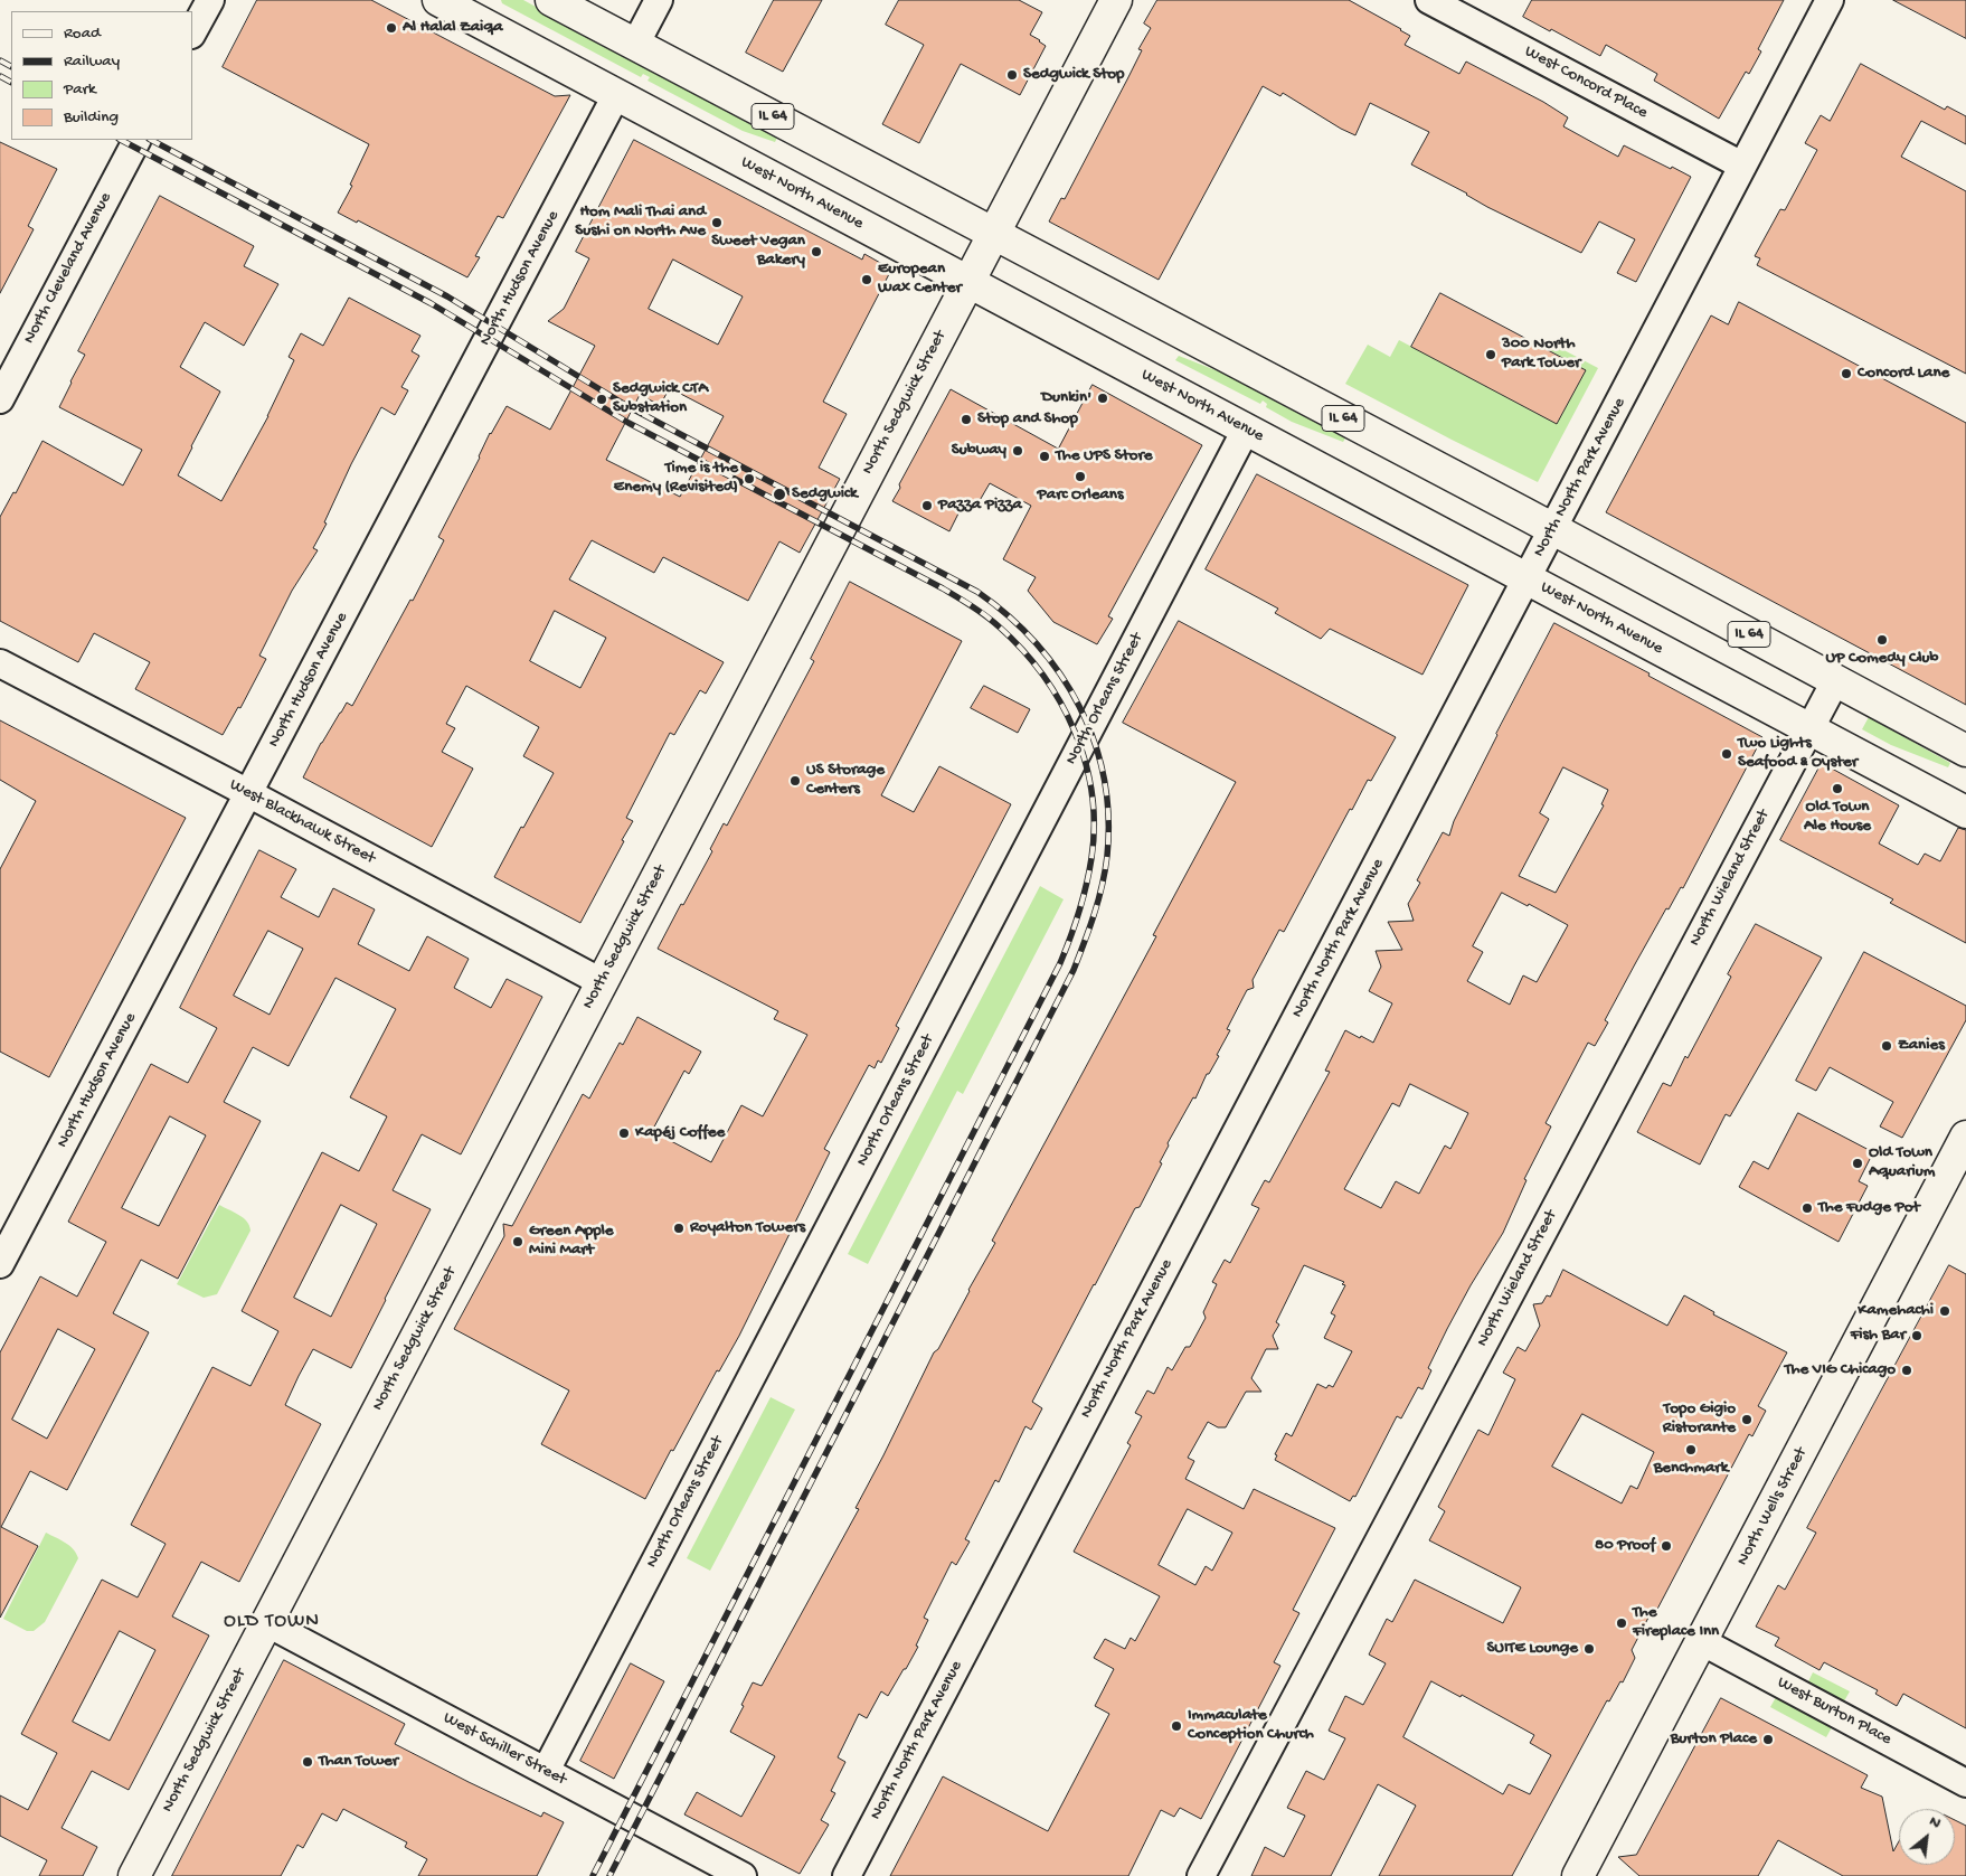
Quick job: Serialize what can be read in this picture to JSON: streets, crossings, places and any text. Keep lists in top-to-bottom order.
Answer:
{
  "streets": {
    "main road": [
      "IL 64",
      "West North Avenue",
      "North Sedgwick Street",
      "North Wells Street"
    ],
    "street": [
      "West Concord Place",
      "North Cleveland Avenue",
      "North Hudson Avenue",
      "North North Park Avenue",
      "North Orleans Street",
      "West Blackhawk Street",
      "North Wieland Street",
      "West Burton Place",
      "West Schiller Street"
    ]
  },
  "crossings": [
    ["West Concord Place", "North North Park Avenue"],
    ["IL 64", "North Sedgwick Street"],
    ["IL 64", "North North Park Avenue"],
    ["IL 64", "North Wieland Street"],
    ["West North Avenue", "North Hudson Avenue"],
    ["West North Avenue", "North Sedgwick Street"],
    ["West North Avenue", "North North Park Avenue"],
    ["West North Avenue", "North Orleans Street"],
    ["West North Avenue", "North Wieland Street"],
    ["North Hudson Avenue", "West Blackhawk Street"],
    ["North Sedgwick Street", "West Blackhawk Street"],
    ["North Sedgwick Street", "West Schiller Street"],
    ["North Orleans Street", "West Schiller Street"],
    ["North Wells Street", "West Burton Place"]
  ],
  "districts": ["OLD TOWN"],
  "places": [
    "Al Halal Zaiqa",
    "Sedgwick Stop",
    "Hom Mali Thai and Sushi on North Ave",
    "Sweet Vegan Bakery",
    "European Wax Center",
    "300 North Park Tower",
    "Concord Lane",
    "Dunkin'",
    "Sedgwick CTA Substation",
    "Stop and Shop",
    "Subway",
    "The UPS Store",
    "Parc Orleans",
    "Time is the Enemy (Revisited)",
    "Sedgwick",
    "Pazza Pizza",
    "UP Comedy Club",
    "Two Lights Seafood & Oyster",
    "US Storage Centers",
    "Old Town Ale House",
    "Zanies",
    "Kapéj Coffee",
    "Old Town Aquarium",
    "The Fudge Pot",
    "Royalton Towers",
    "Green Apple Mini Mart",
    "Kamehachi",
    "Fish Bar",
    "The VIG Chicago",
    "Topo Gigio Ristorante",
    "Benchmark",
    "80 Proof",
    "The Fireplace Inn",
    "SUITE Lounge",
    "Immaculate Conception Church",
    "Burton Place",
    "Than Tower"
  ],
  "legend": [
    "Road",
    "Railway",
    "Park",
    "Building"
  ],
  "north": "top right"
}
